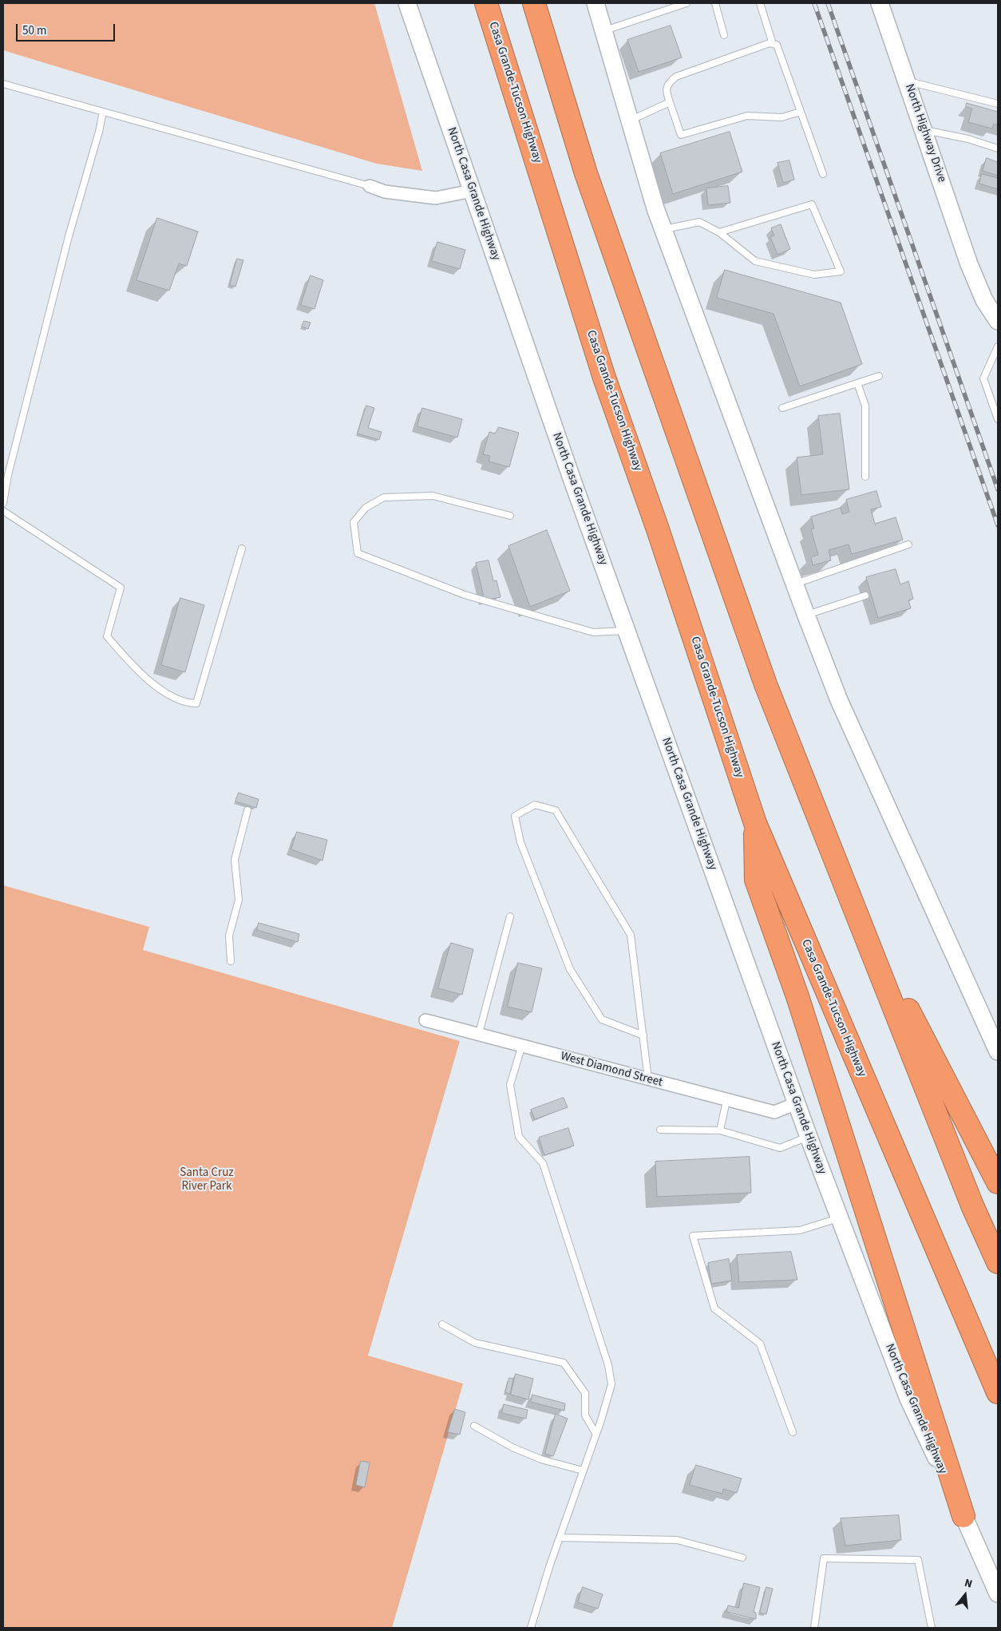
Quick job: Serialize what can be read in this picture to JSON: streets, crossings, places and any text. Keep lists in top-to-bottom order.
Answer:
{
  "streets": {
    "highway": ["Casa Grande-Tucson Highway"],
    "main road": ["North Highway Drive", "North Casa Grande Highway"],
    "street": ["West Diamond Street"]
  },
  "crossings": [
    ["North Casa Grande Highway", "West Diamond Street"]
  ],
  "parks": ["Santa Cruz River Park"],
  "scale_bar": "50 m",
  "north": "top"
}
